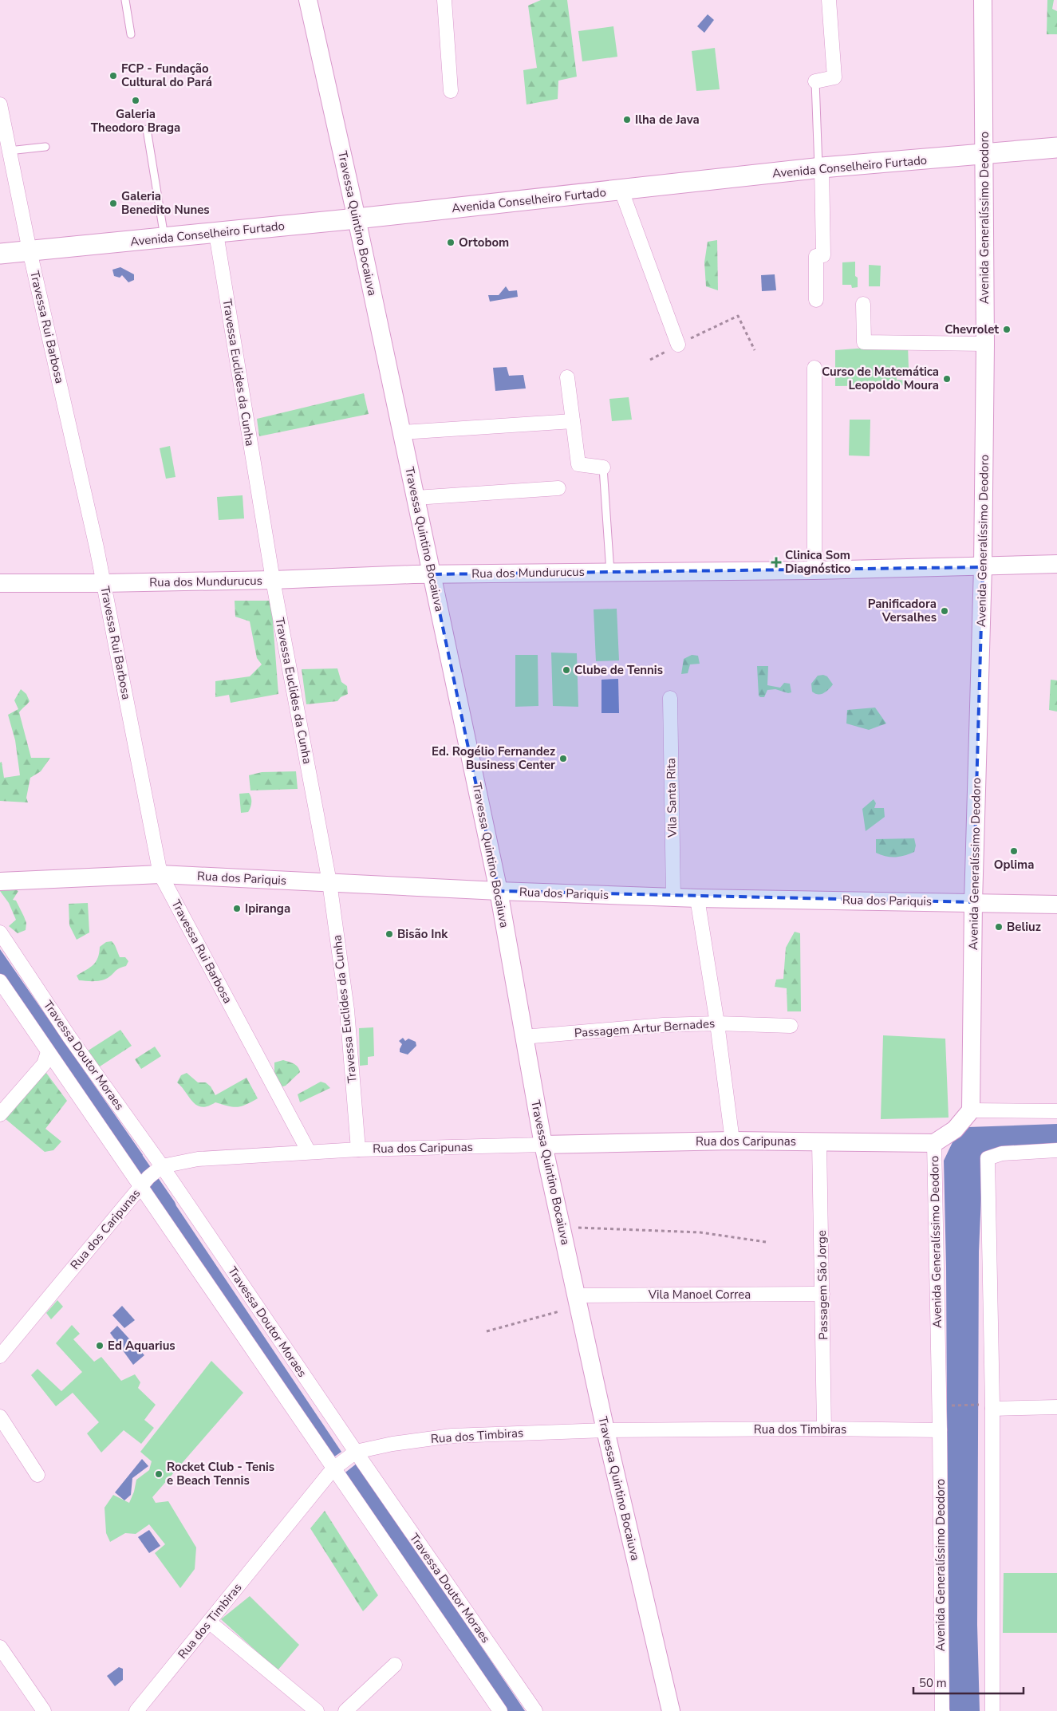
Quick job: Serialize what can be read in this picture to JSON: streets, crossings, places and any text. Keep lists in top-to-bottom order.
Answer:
{
  "streets": {
    "main road": ["Avenida Conselheiro Furtado"],
    "street": [
      "Avenida Generalíssimo Deodoro",
      "Travessa Quintino Bocaiuva",
      "Travessa Rui Barbosa",
      "Travessa Euclides da Cunha",
      "Rua dos Mundurucus",
      "Vila Santa Rita",
      "Rua dos Pariquis",
      "Passagem Artur Bernades",
      "Travessa Doutor Moraes",
      "Rua dos Caripunas",
      "Passagem São Jorge",
      "Vila Manoel Correa",
      "Rua dos Timbiras"
    ]
  },
  "crossings": [
    ["Avenida Conselheiro Furtado", "Avenida Generalíssimo Deodoro"],
    ["Avenida Conselheiro Furtado", "Travessa Quintino Bocaiuva"],
    ["Avenida Conselheiro Furtado", "Travessa Rui Barbosa"],
    ["Avenida Conselheiro Furtado", "Travessa Euclides da Cunha"],
    ["Avenida Generalíssimo Deodoro", "Rua dos Mundurucus"],
    ["Avenida Generalíssimo Deodoro", "Rua dos Pariquis"],
    ["Avenida Generalíssimo Deodoro", "Rua dos Caripunas"],
    ["Avenida Generalíssimo Deodoro", "Rua dos Timbiras"],
    ["Travessa Quintino Bocaiuva", "Rua dos Mundurucus"],
    ["Travessa Quintino Bocaiuva", "Rua dos Pariquis"],
    ["Travessa Quintino Bocaiuva", "Passagem Artur Bernades"],
    ["Travessa Quintino Bocaiuva", "Rua dos Caripunas"],
    ["Travessa Quintino Bocaiuva", "Vila Manoel Correa"],
    ["Travessa Quintino Bocaiuva", "Rua dos Timbiras"],
    ["Travessa Rui Barbosa", "Rua dos Mundurucus"],
    ["Travessa Rui Barbosa", "Rua dos Pariquis"],
    ["Travessa Rui Barbosa", "Rua dos Caripunas"],
    ["Travessa Euclides da Cunha", "Rua dos Mundurucus"],
    ["Travessa Euclides da Cunha", "Rua dos Pariquis"],
    ["Travessa Euclides da Cunha", "Rua dos Caripunas"],
    ["Vila Santa Rita", "Rua dos Pariquis"],
    ["Travessa Doutor Moraes", "Rua dos Caripunas"],
    ["Travessa Doutor Moraes", "Rua dos Timbiras"],
    ["Rua dos Caripunas", "Passagem São Jorge"],
    ["Passagem São Jorge", "Vila Manoel Correa"],
    ["Passagem São Jorge", "Rua dos Timbiras"]
  ],
  "places": {
    "other": [
      "FCP - Fundação Cultural do Pará",
      "Galeria Theodoro Braga",
      "Ilha de Java",
      "Galeria Benedito Nunes",
      "Ortobom",
      "Chevrolet",
      "Curso de Matemática Leopoldo Moura",
      "Panificadora Versalhes",
      "Clube de Tennis",
      "Ed. Rogélio Fernandez Business Center",
      "Oplima",
      "Ipiranga",
      "Beliuz",
      "Bisão Ink",
      "Ed Aquarius",
      "Rocket Club - Tenis e Beach Tennis"
    ],
    "health": ["Clinica Som Diagnóstico"]
  },
  "scale_bar": "50 m"
}
